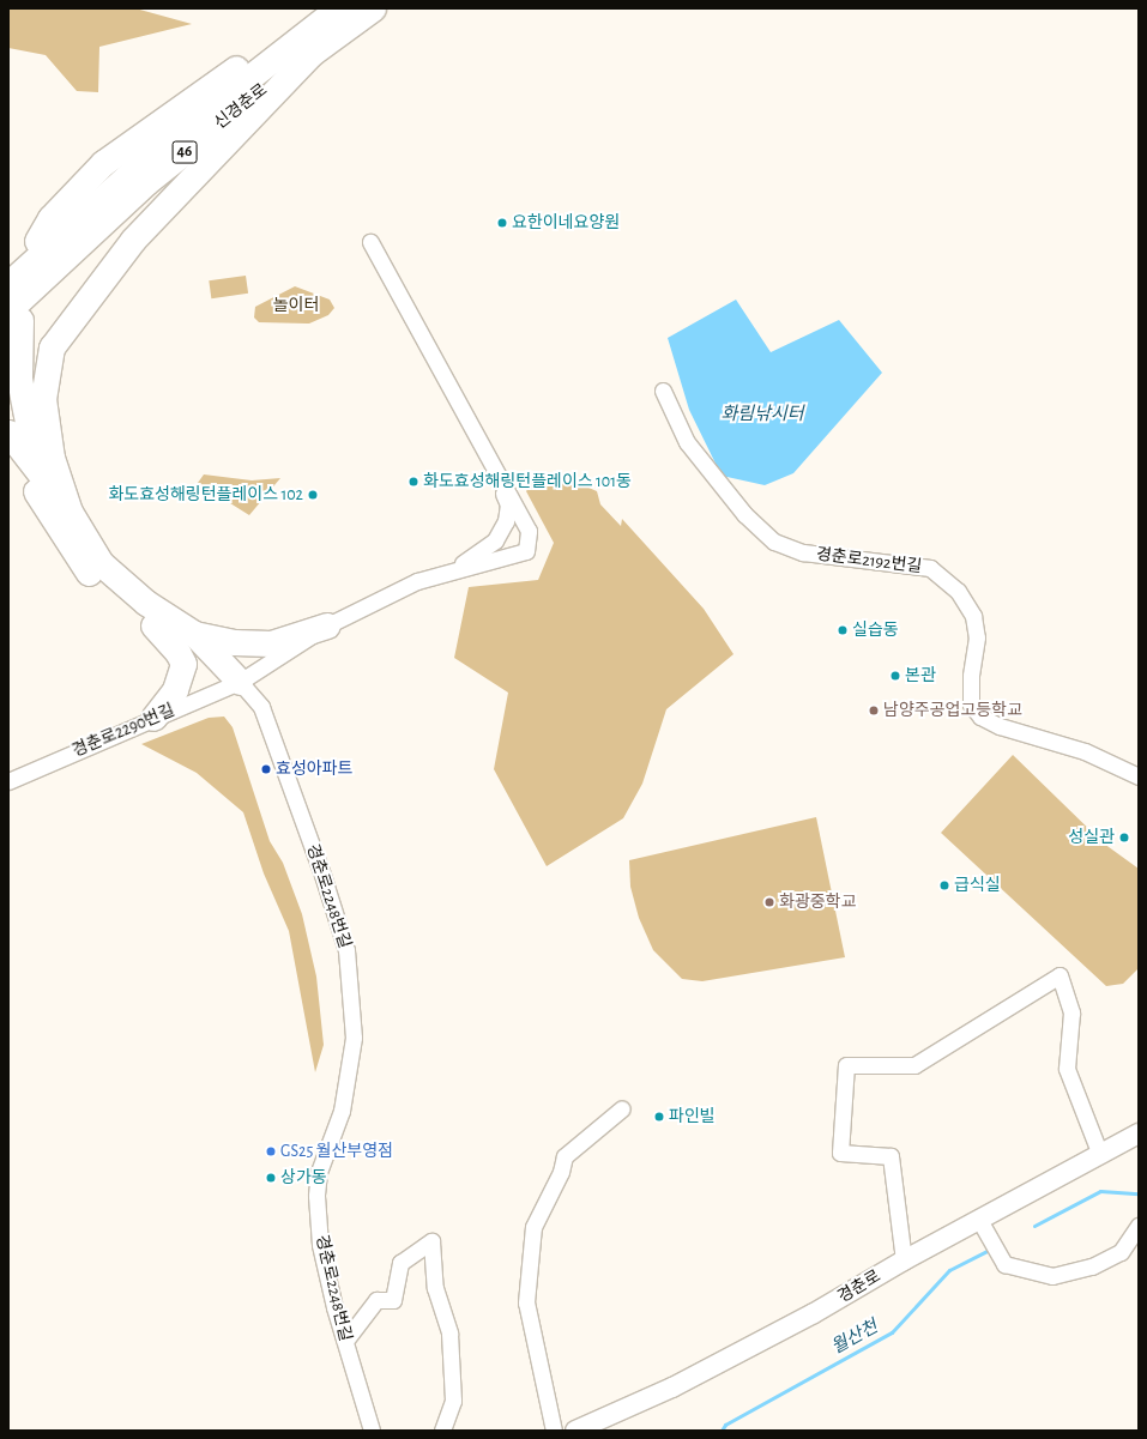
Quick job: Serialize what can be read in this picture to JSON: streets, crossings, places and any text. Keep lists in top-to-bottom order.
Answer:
{
  "streets": {
    "highway": ["신경춘로", "46"],
    "street": [
      "경춘로2192번길",
      "경춘로2290번길",
      "경춘로2248번길",
      "경춘로"
    ]
  },
  "crossings": [
    ["경춘로2290번길", "경춘로2248번길"]
  ],
  "water": ["화림낚시터", "월산천"],
  "parks": ["놀이터"],
  "places": [
    "요한이네요양원",
    "화도효성해링턴플레이스 101동",
    "화도효성해링턴플레이스 102",
    "실습동",
    "본관",
    "남양주공업고등학교",
    "효성아파트",
    "성실관",
    "급식실",
    "화광중학교",
    "파인빌",
    "GS25 월산부영점",
    "상가동"
  ]
}
